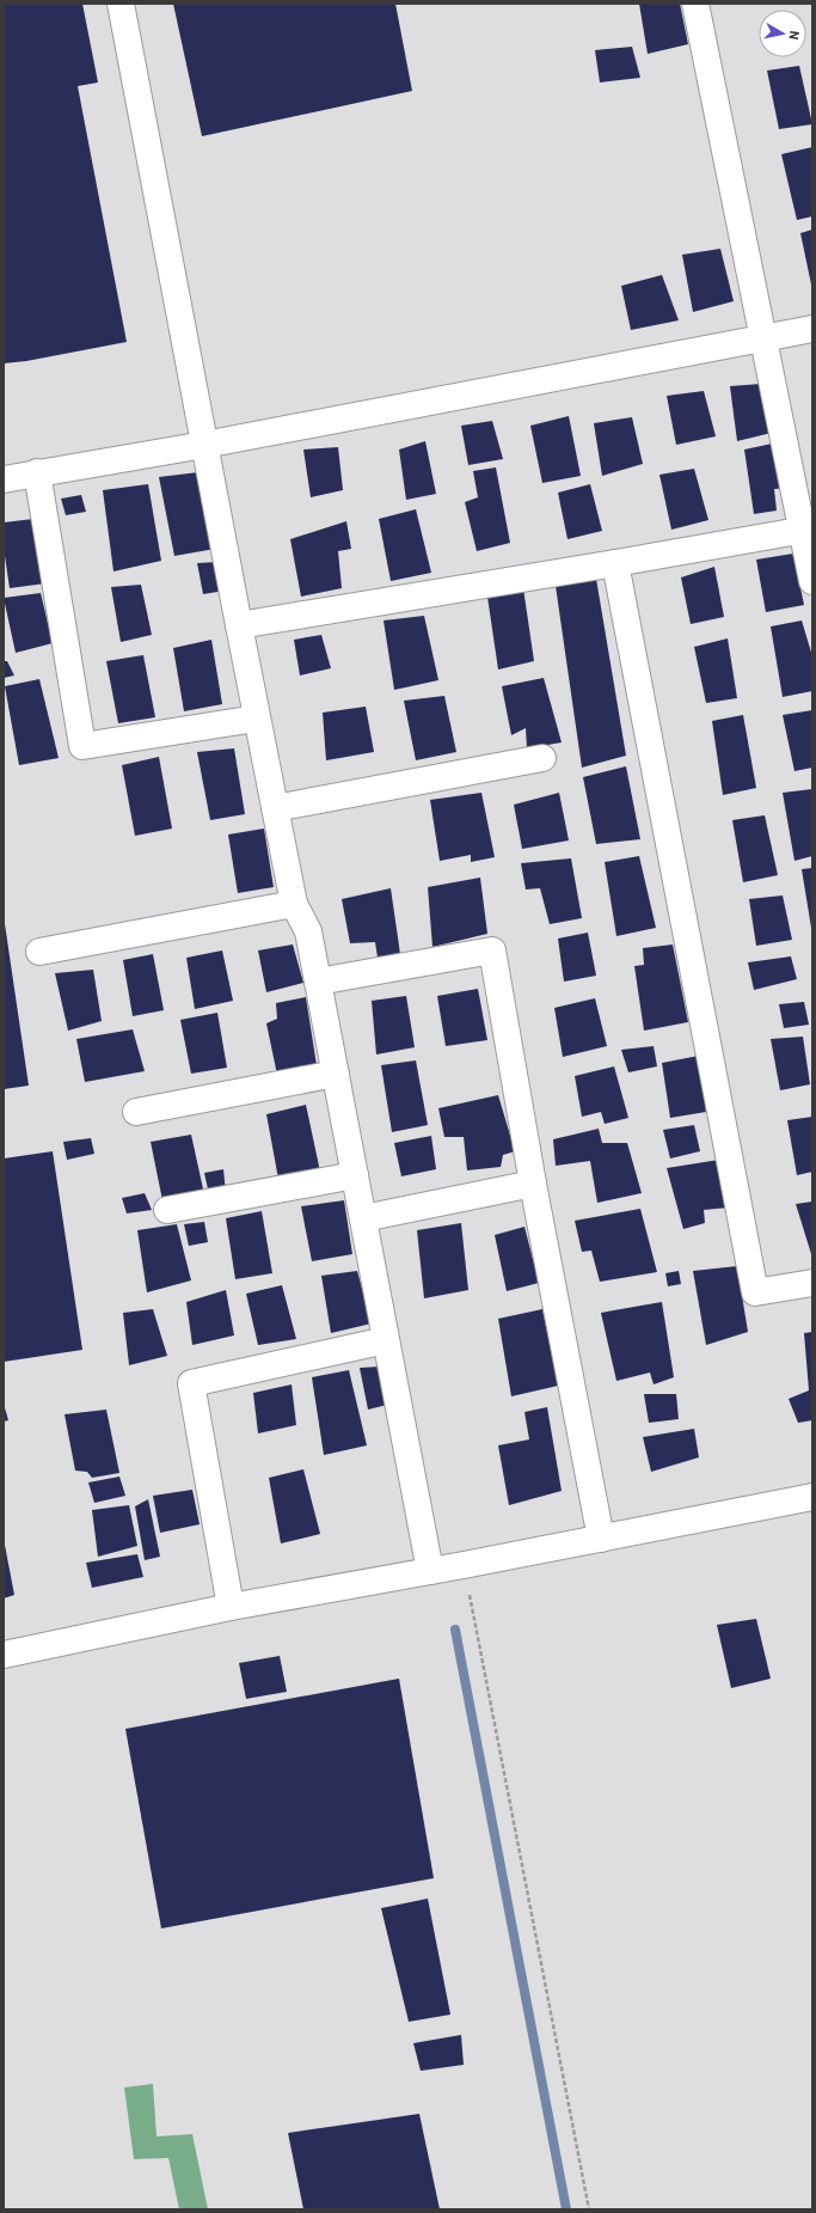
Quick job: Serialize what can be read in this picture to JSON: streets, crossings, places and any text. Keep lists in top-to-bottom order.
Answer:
{
  "north": "right"
}
